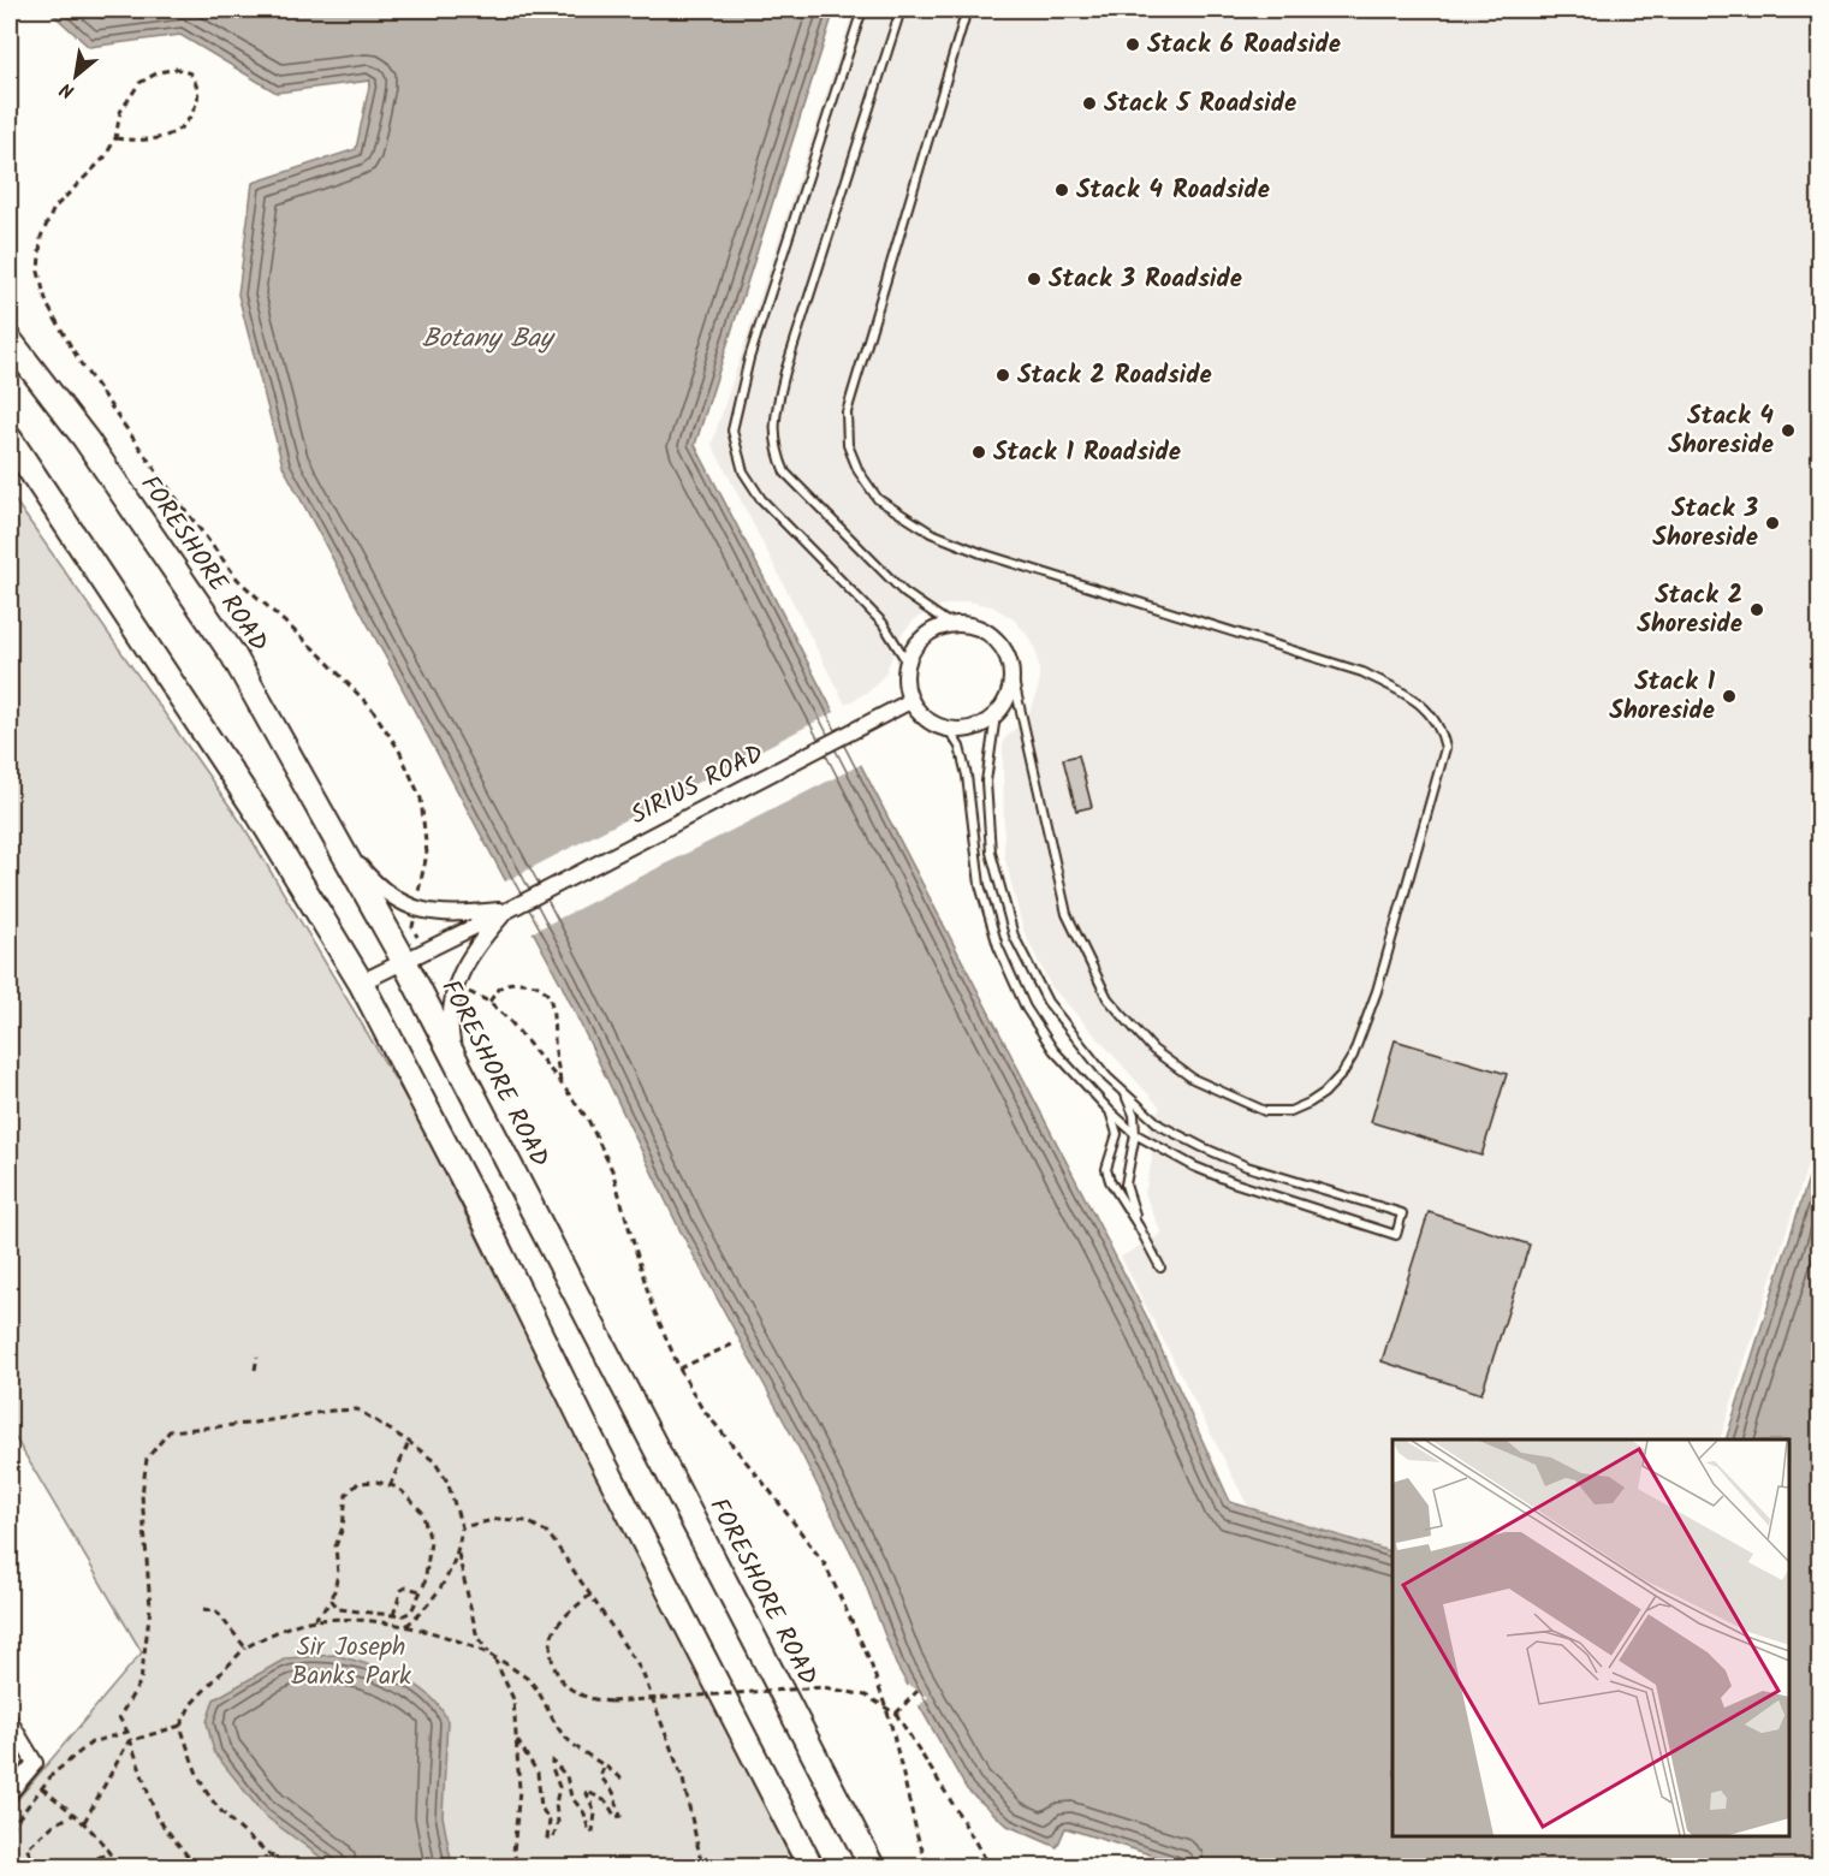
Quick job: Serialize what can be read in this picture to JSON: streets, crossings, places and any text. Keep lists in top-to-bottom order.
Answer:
{
  "streets": {
    "main road": ["FORESHORE ROAD"],
    "street": ["SIRIUS ROAD"]
  },
  "crossings": [
    ["FORESHORE ROAD", "SIRIUS ROAD"]
  ],
  "water": ["Botany Bay"],
  "parks": ["Sir Joseph Banks Park"],
  "places": [
    "Stack 6 Roadside",
    "Stack 5 Roadside",
    "Stack 4 Roadside",
    "Stack 3 Roadside",
    "Stack 2 Roadside",
    "Stack 4 Shoreside",
    "Stack 1 Roadside",
    "Stack 3 Shoreside",
    "Stack 2 Shoreside",
    "Stack 1 Shoreside"
  ],
  "north": "bottom left"
}
